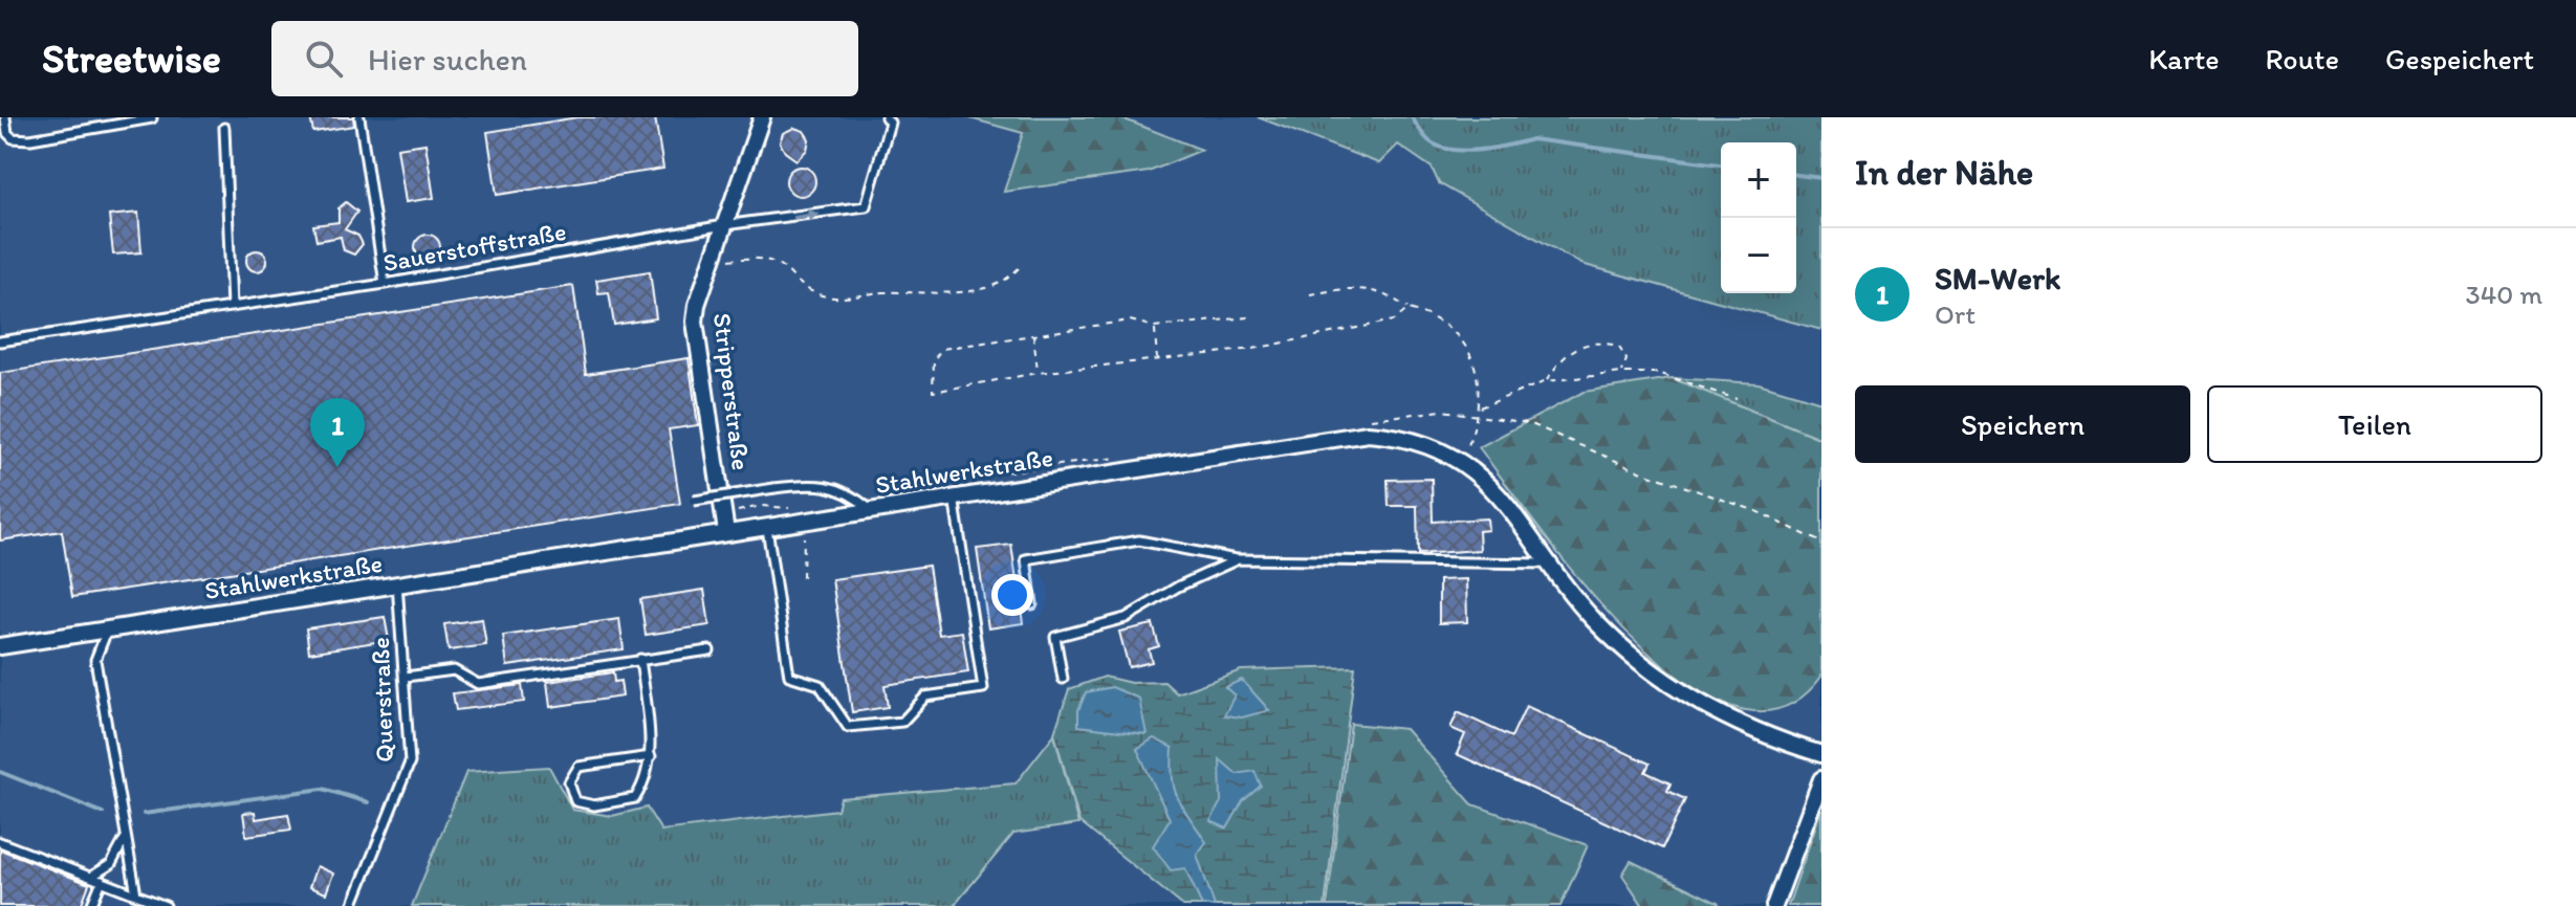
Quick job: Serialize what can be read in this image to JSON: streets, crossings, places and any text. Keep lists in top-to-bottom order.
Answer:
{
  "streets": {
    "street": ["Stripperstraße", "Stahlwerkstraße"],
    "lane": ["Sauerstoffstraße", "Querstraße"]
  },
  "crossings": [
    ["Sauerstoffstraße", "Stripperstraße"],
    ["Stripperstraße", "Stahlwerkstraße"],
    ["Stahlwerkstraße", "Querstraße"]
  ],
  "page": {
    "header": "Streetwise",
    "search": "Hier suchen",
    "nav": ["Karte", "Route", "Gespeichert"],
    "heading": "In der Nähe",
    "map_buttons": ["+", "−"],
    "list": [
      {
        "mark": "1",
        "name": "SM-Werk",
        "note": "Ort",
        "value": "340 m"
      }
    ],
    "buttons": ["Speichern", "Teilen"],
    "pins": "1"
  }
}
